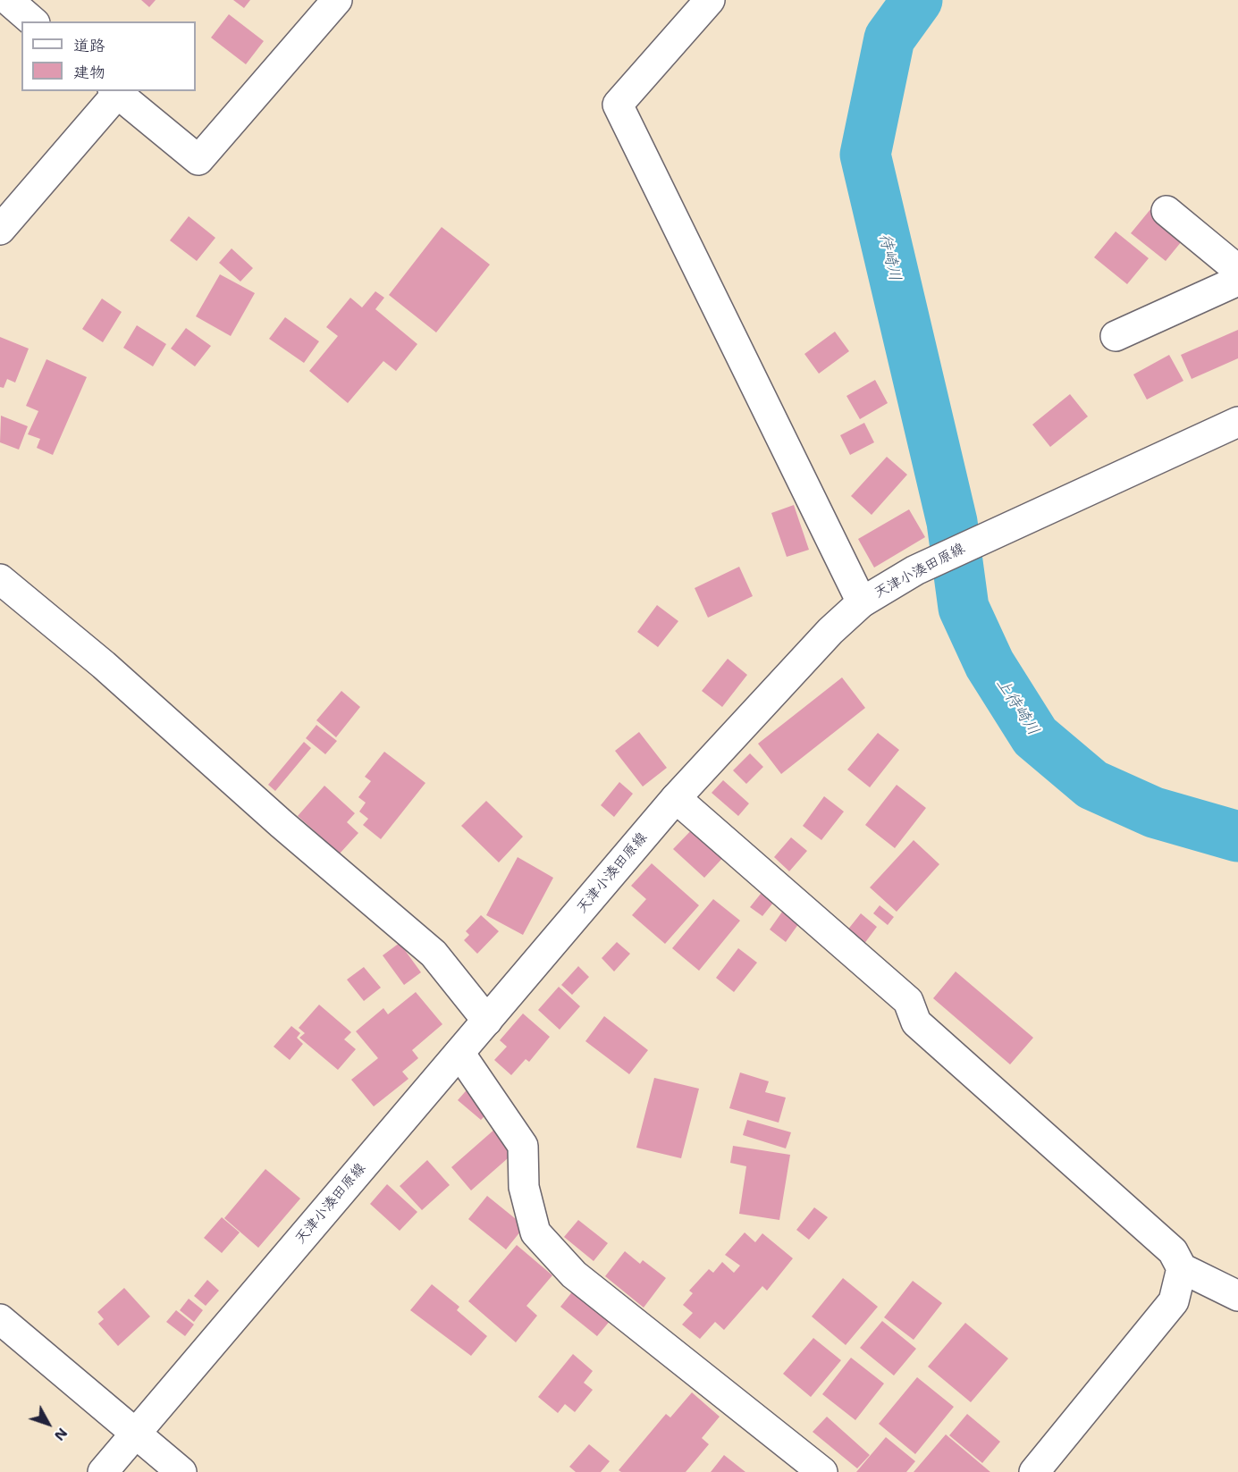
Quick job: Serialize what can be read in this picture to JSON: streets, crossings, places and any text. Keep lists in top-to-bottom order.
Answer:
{
  "streets": {
    "street": ["天津小湊田原線"]
  },
  "water": ["待崎川", "上待崎川"],
  "legend": ["道路", "建物"],
  "north": "bottom right"
}
